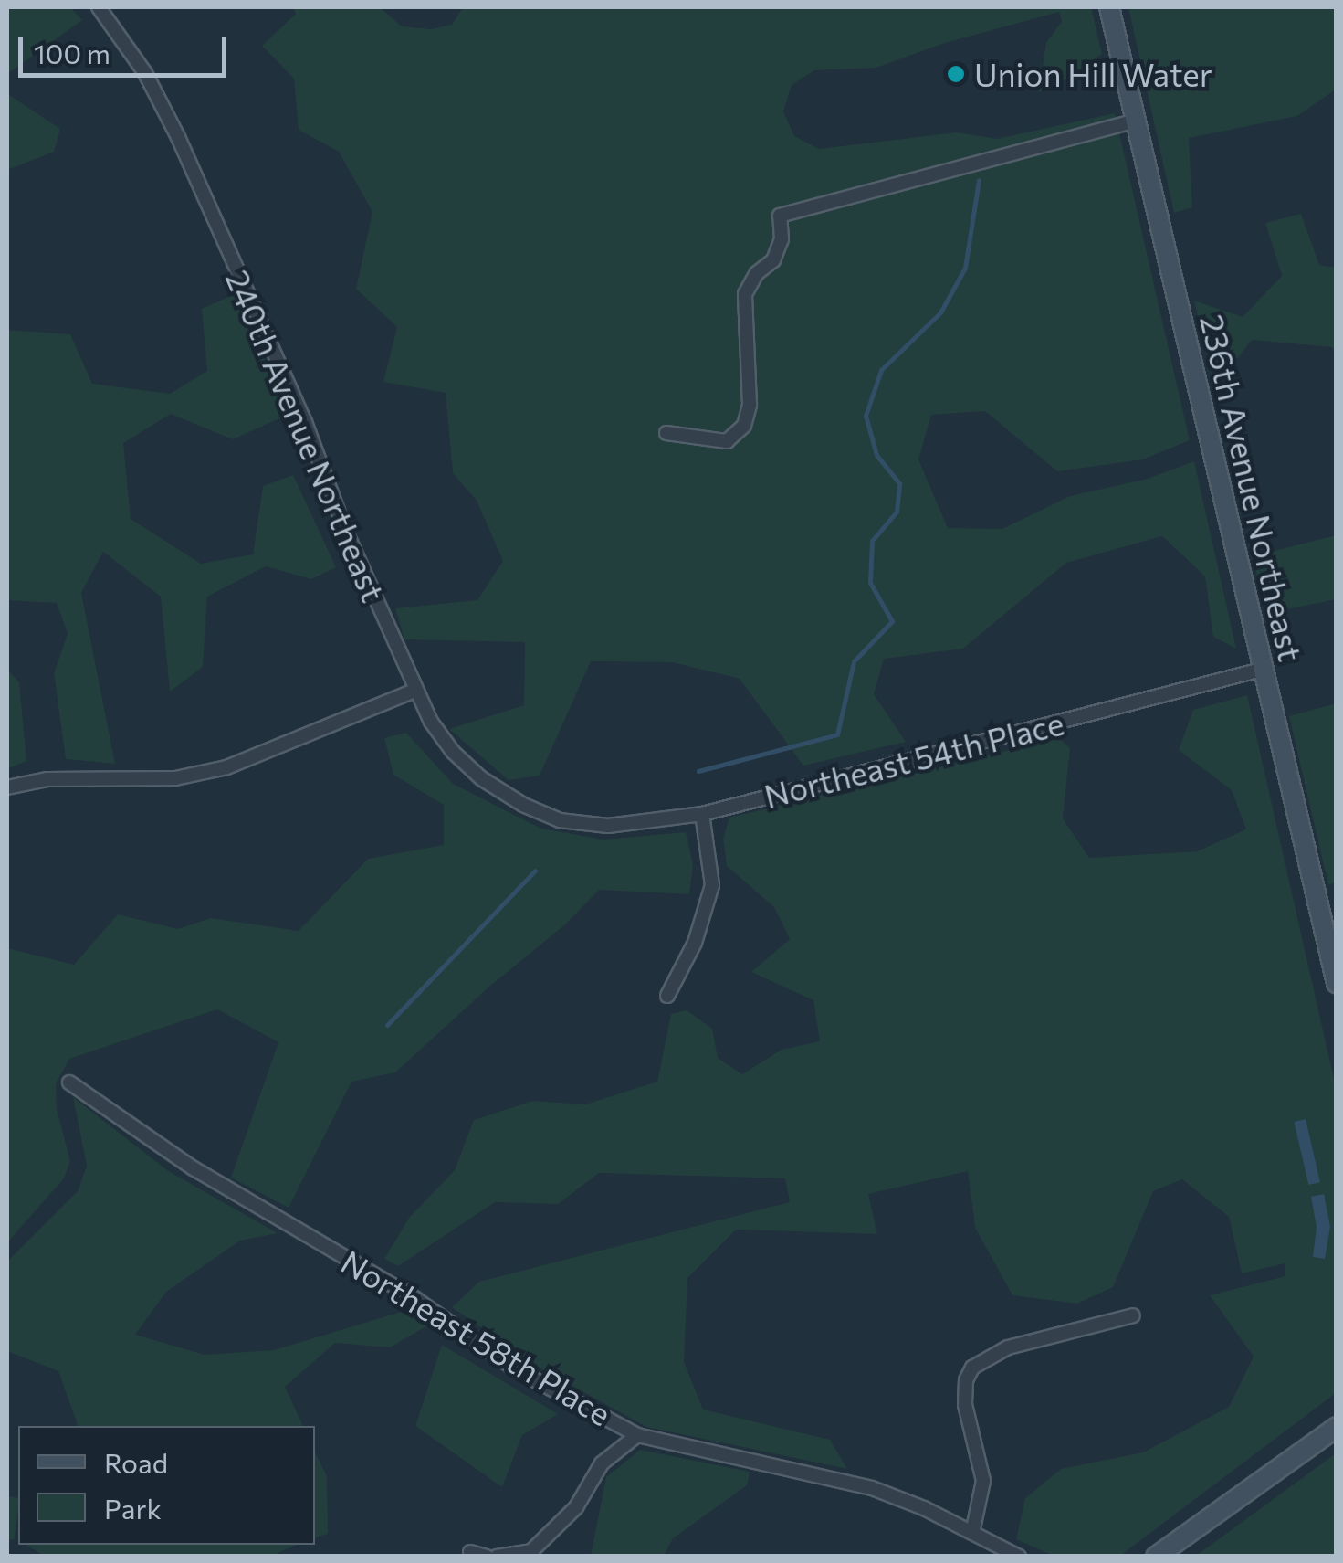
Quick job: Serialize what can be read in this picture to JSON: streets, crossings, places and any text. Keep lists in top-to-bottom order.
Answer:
{
  "streets": {
    "street": [
      "240th Avenue Northeast",
      "236th Avenue Northeast",
      "Northeast 54th Place",
      "Northeast 58th Place"
    ]
  },
  "crossings": [
    ["240th Avenue Northeast", "Northeast 54th Place"],
    ["236th Avenue Northeast", "Northeast 54th Place"]
  ],
  "places": ["Union Hill Water"],
  "legend": ["Road", "Park"],
  "scale_bar": "100 m"
}
